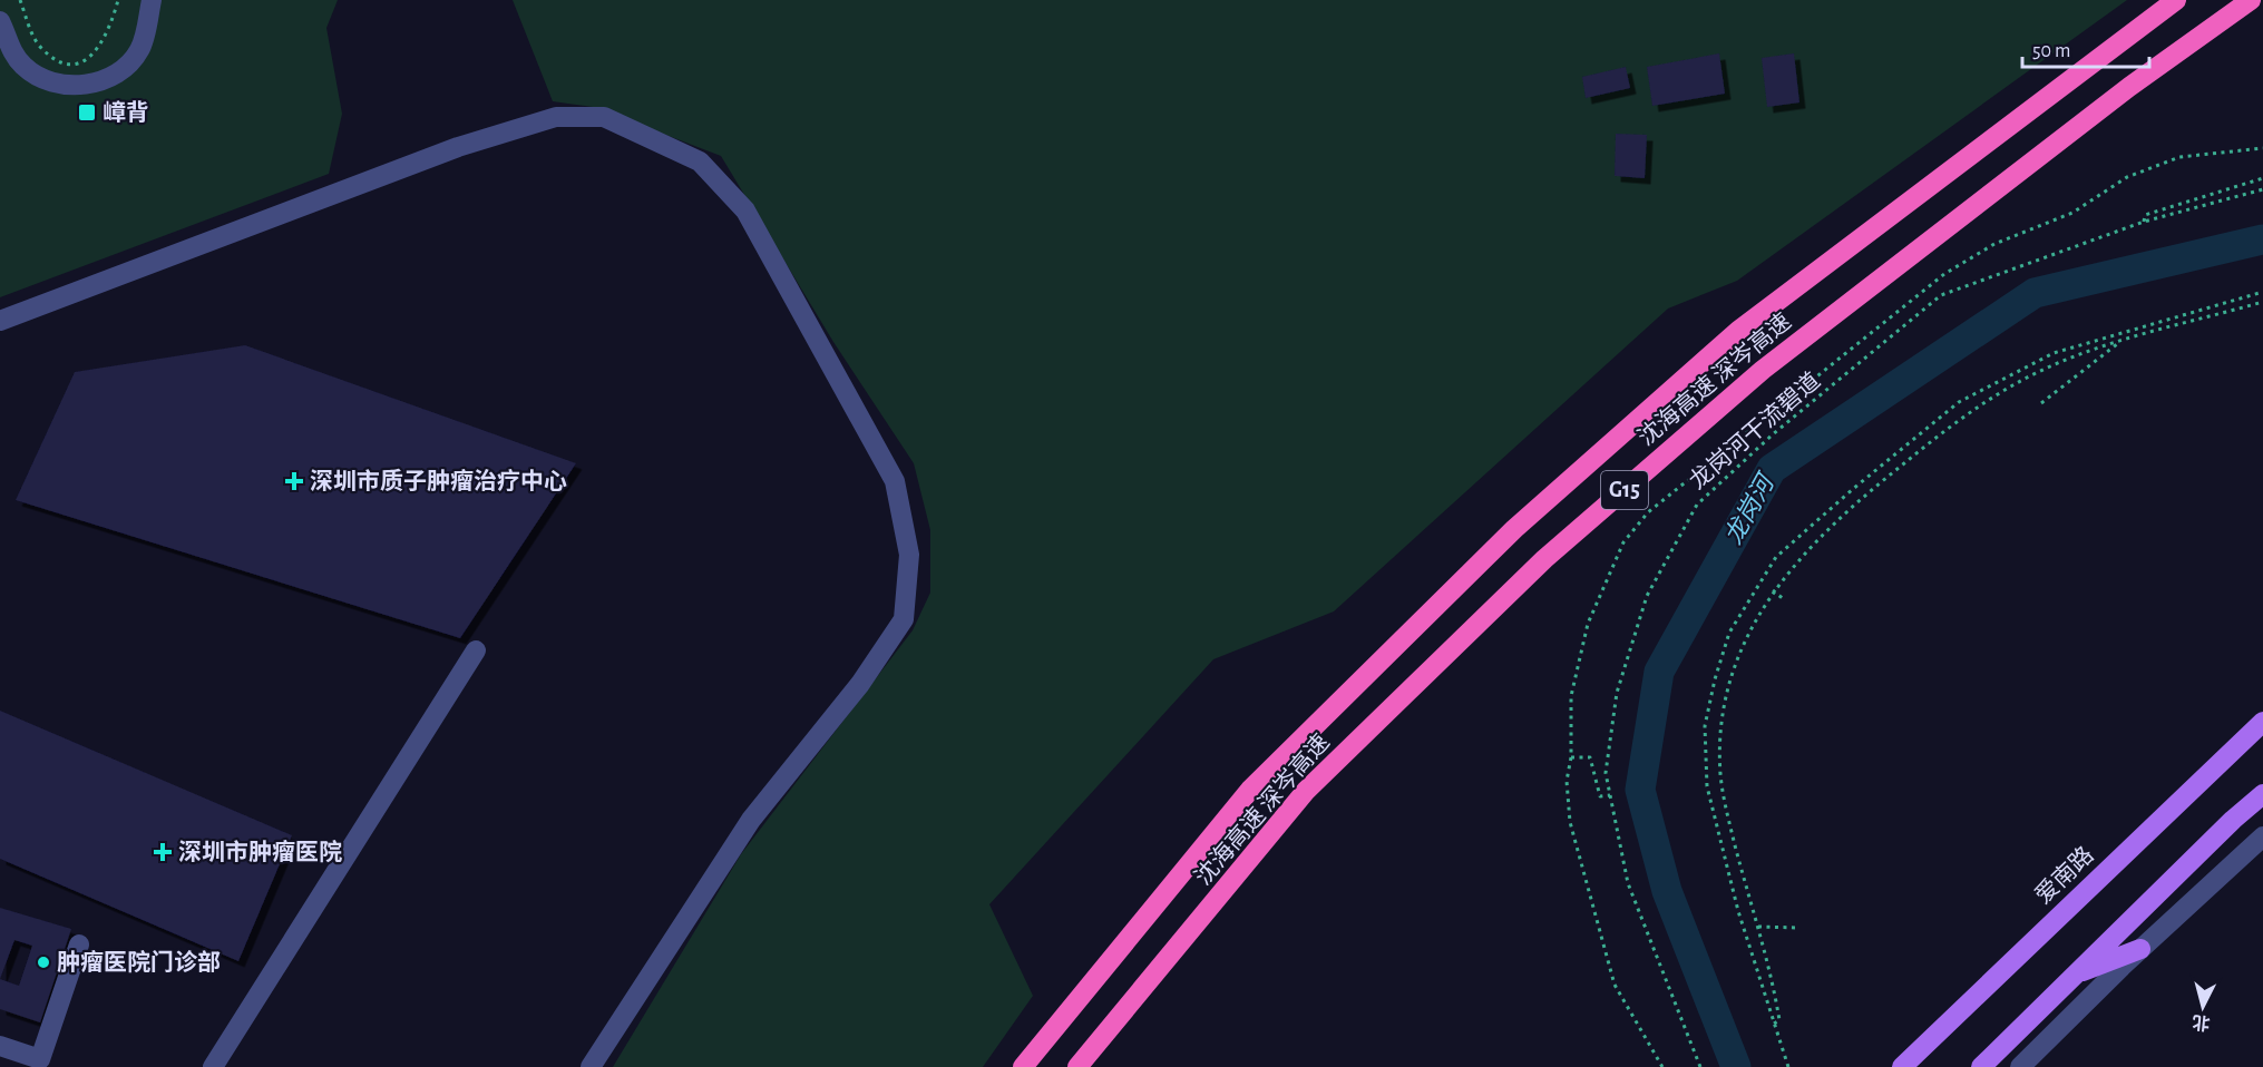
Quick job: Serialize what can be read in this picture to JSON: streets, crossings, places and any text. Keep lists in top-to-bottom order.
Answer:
{
  "streets": {
    "highway": ["沈海高速 深岑高速", "G15"],
    "main road": ["爱南路"],
    "path": ["龙岗河干流碧道"]
  },
  "water": ["龙岗河"],
  "places": {
    "transit": ["嶂背"],
    "health": ["深圳市质子肿瘤治疗中心", "深圳市肿瘤医院"],
    "other": ["肿瘤医院门诊部"]
  },
  "scale_bar": "50 m",
  "north": "bottom"
}
